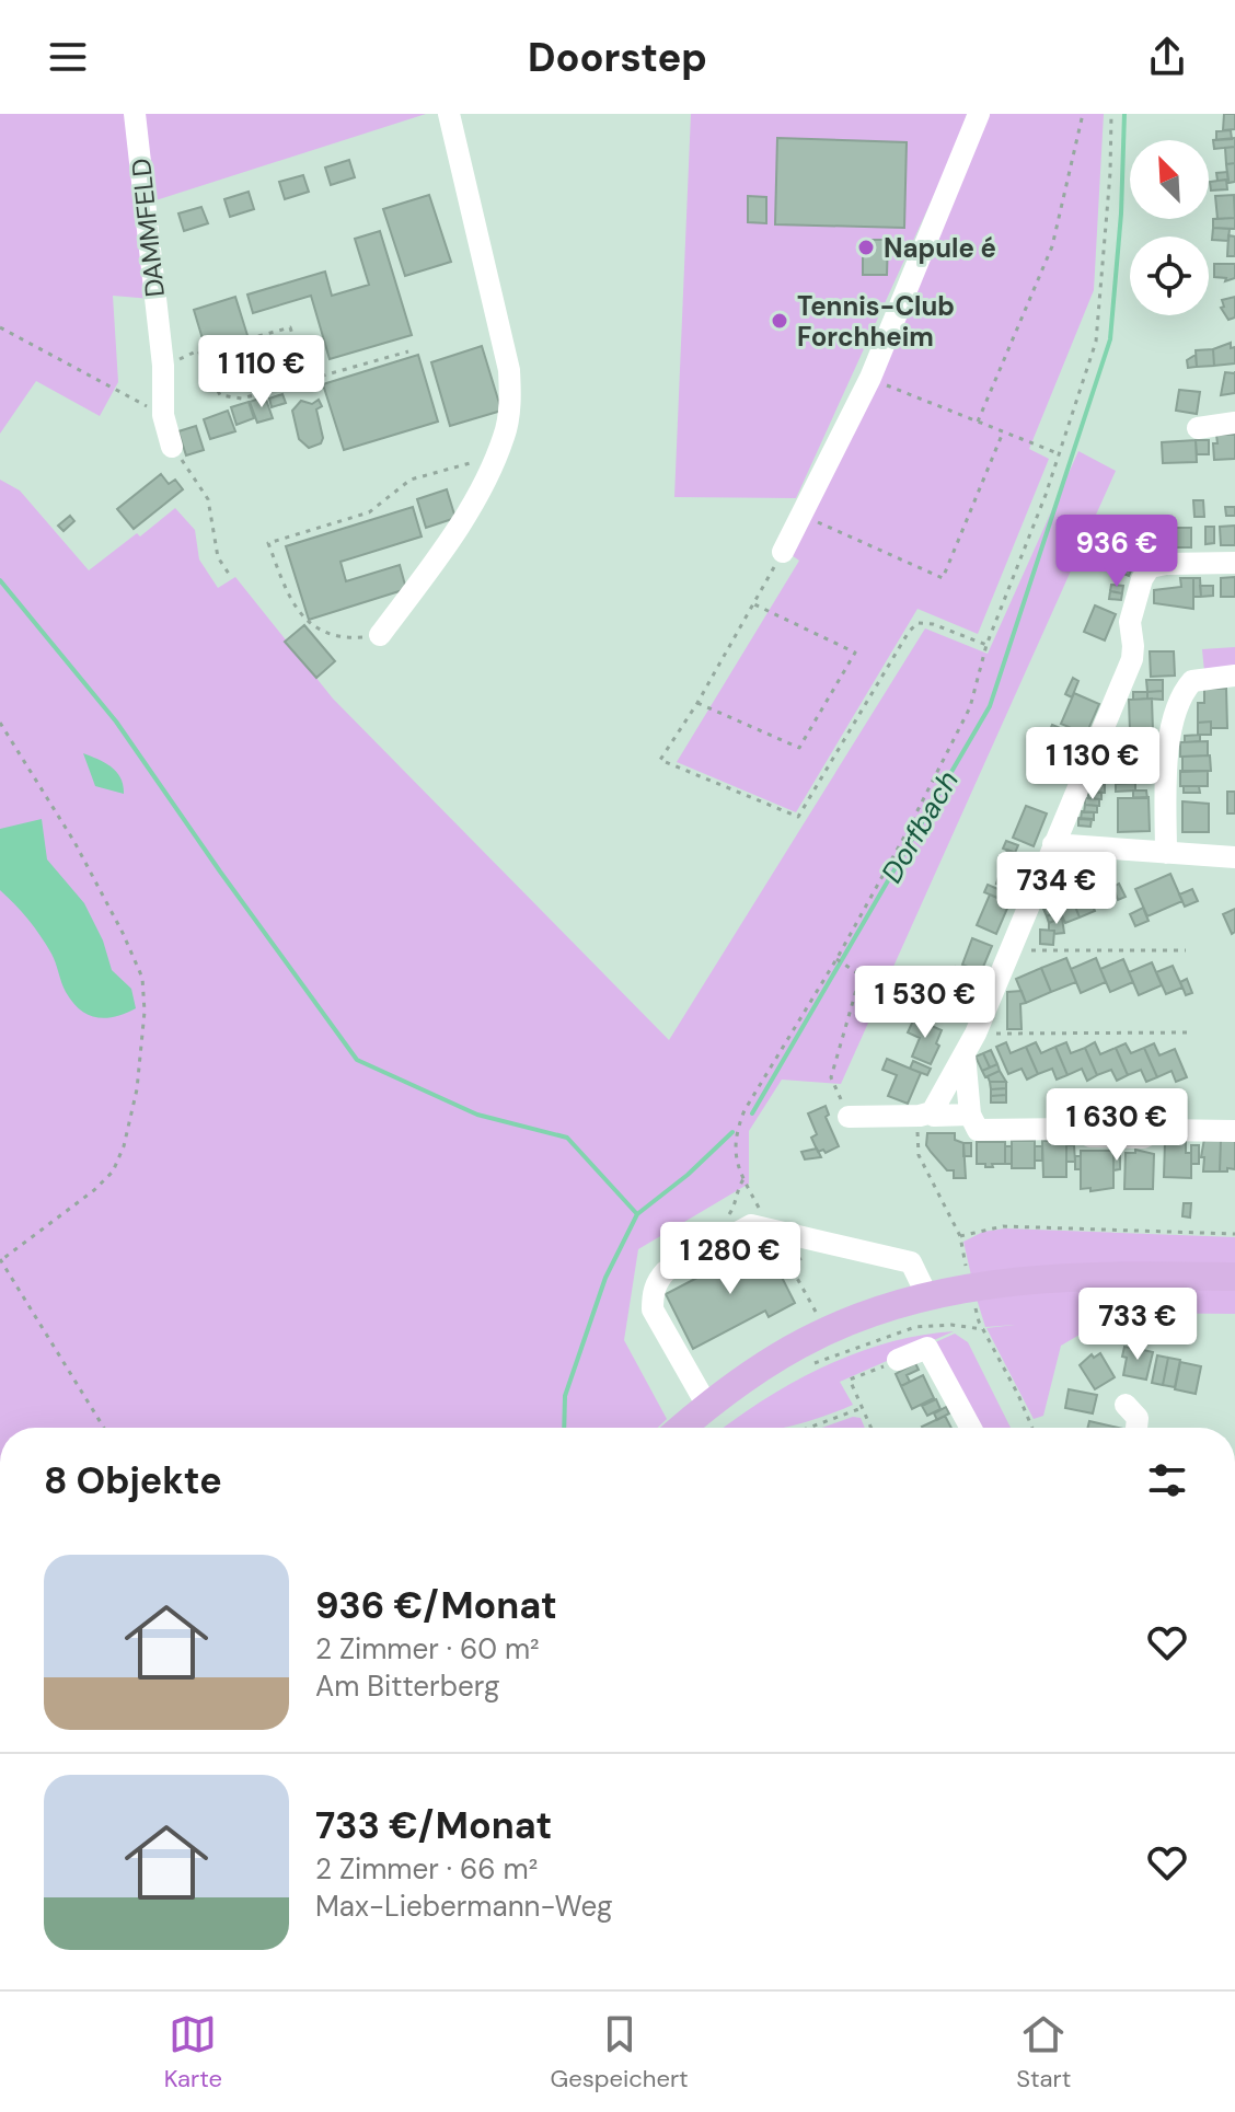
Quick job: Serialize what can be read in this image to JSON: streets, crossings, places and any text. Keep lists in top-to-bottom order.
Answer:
{
  "streets": {
    "street": ["DAMMFELD"]
  },
  "water": ["Dorfbach"],
  "places": ["Napule é", "Tennis-Club Forchheim"],
  "north": "top left",
  "page": {
    "header": "Doorstep",
    "price": [
      "1 110 €",
      "936 €",
      "1 130 €",
      "734 €",
      "1 530 €",
      "1 630 €",
      "1 280 €",
      "733 €"
    ],
    "heading": "8 Objekte",
    "list": [
      {
        "name": "936 €/Monat",
        "note": "2 Zimmer · 60 m² · Am Bitterberg"
      },
      {
        "name": "733 €/Monat",
        "note": "2 Zimmer · 66 m² · Max-Liebermann-Weg"
      }
    ],
    "tabs": ["Karte", "Gespeichert", "Start"]
  }
}
